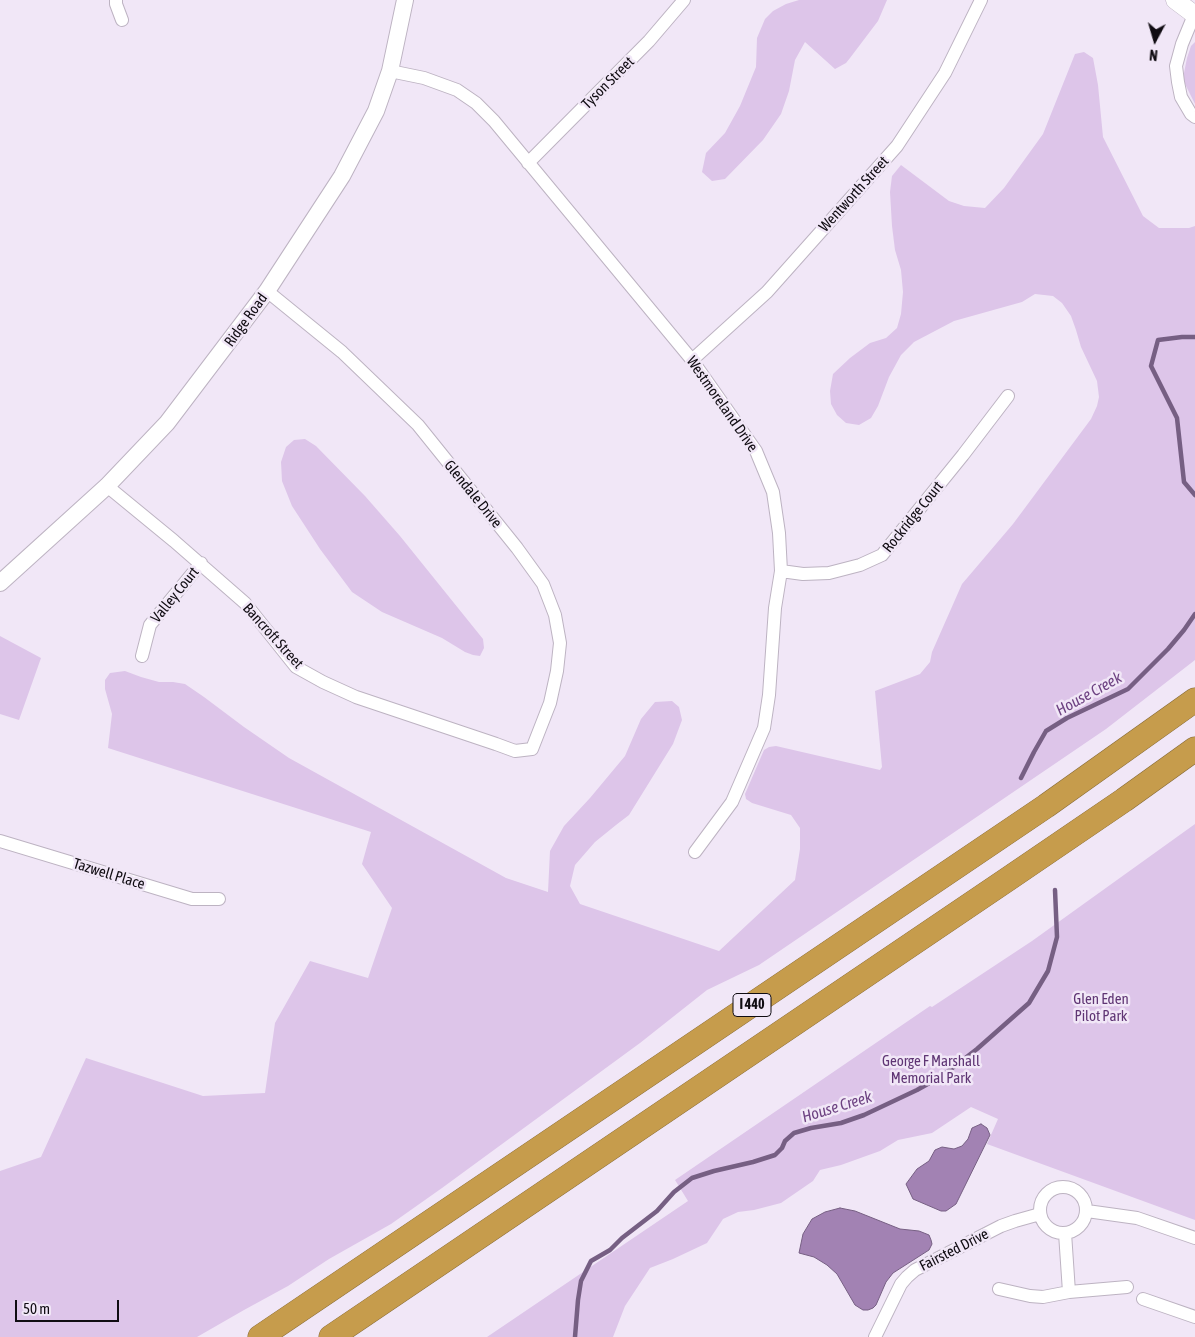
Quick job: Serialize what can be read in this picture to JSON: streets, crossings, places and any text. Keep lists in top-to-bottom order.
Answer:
{
  "streets": {
    "highway": ["I 440"],
    "street": [
      "Tyson Street",
      "Wentworth Street",
      "Ridge Road",
      "Westmoreland Drive",
      "Glendale Drive",
      "Rockridge Court",
      "Valley Court",
      "Bancroft Street",
      "Tazwell Place",
      "Fairsted Drive"
    ]
  },
  "crossings": [
    ["Tyson Street", "Westmoreland Drive"],
    ["Wentworth Street", "Westmoreland Drive"],
    ["Ridge Road", "Westmoreland Drive"],
    ["Ridge Road", "Glendale Drive"],
    ["Ridge Road", "Bancroft Street"],
    ["Westmoreland Drive", "Rockridge Court"],
    ["Glendale Drive", "Bancroft Street"],
    ["Valley Court", "Bancroft Street"]
  ],
  "water": ["House Creek"],
  "parks": ["Glen Eden Pilot Park", "George F Marshall Memorial Park"],
  "scale_bar": "50 m",
  "north": "bottom"
}
